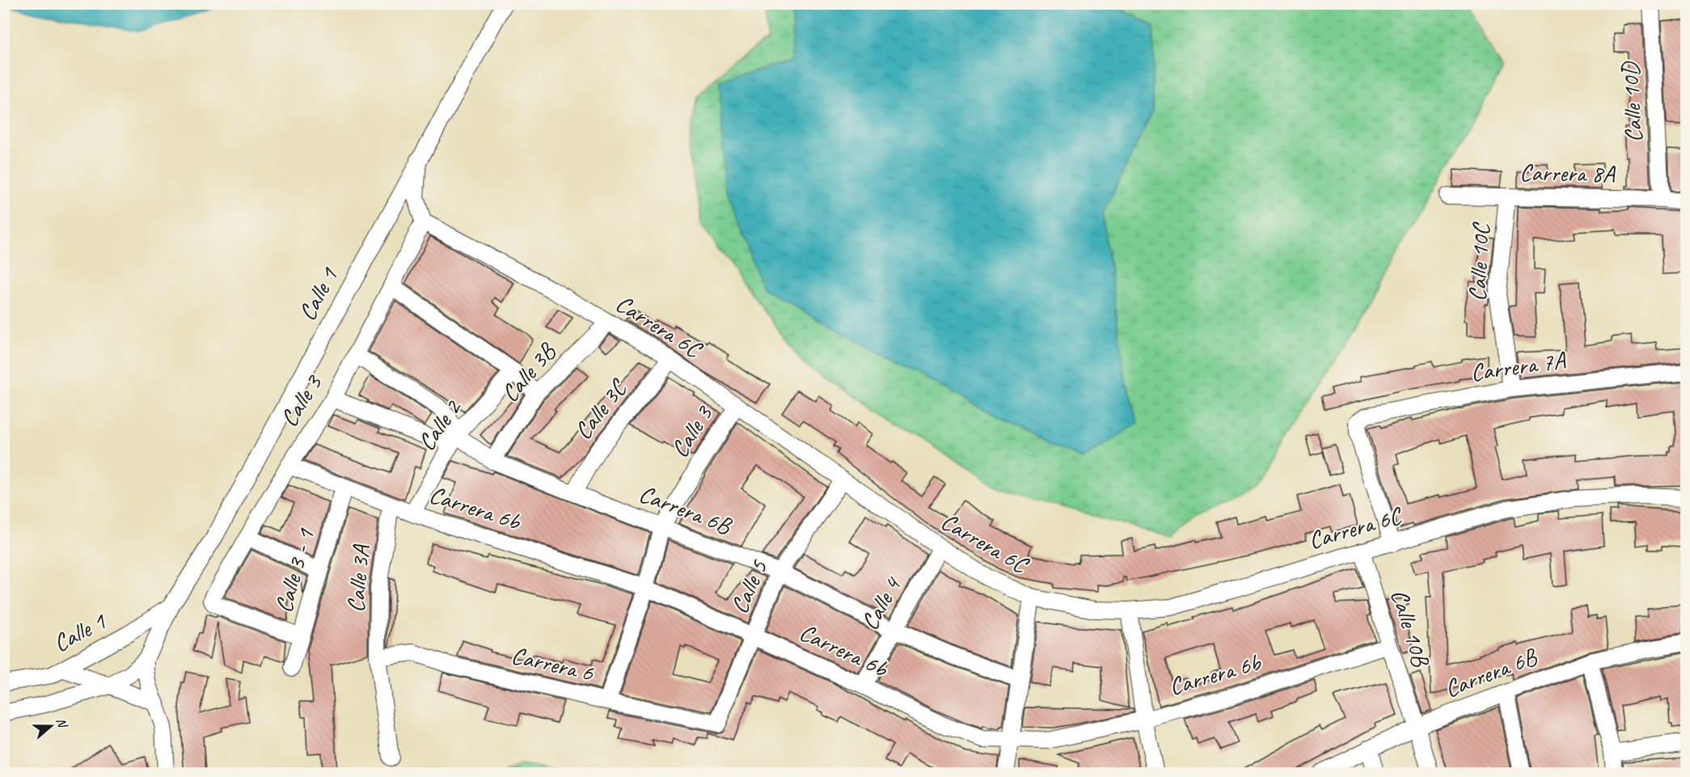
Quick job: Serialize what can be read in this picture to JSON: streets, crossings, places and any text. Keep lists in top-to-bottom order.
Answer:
{
  "streets": {
    "street": [
      "Calle 10D",
      "Carrera 8A",
      "Calle 10C",
      "Calle 1",
      "Carrera 6C",
      "Carrera 7A",
      "Calle 3B",
      "Calle 3",
      "Calle 3C",
      "Calle 2",
      "Carrera 6b",
      "Carrera 6B",
      "Calle 3 - 1",
      "Calle 3A",
      "Calle 5",
      "Calle 4",
      "Calle 10B",
      "Carrera 6"
    ]
  },
  "crossings": [
    ["Calle 10D", "Carrera 8A"],
    ["Carrera 8A", "Calle 10C"],
    ["Calle 10C", "Carrera 7A"],
    ["Carrera 6C", "Carrera 7A"],
    ["Carrera 6C", "Calle 3B"],
    ["Carrera 6C", "Calle 3"],
    ["Carrera 6C", "Calle 3C"],
    ["Carrera 6C", "Calle 5"],
    ["Carrera 6C", "Calle 4"],
    ["Carrera 6C", "Calle 10B"],
    ["Calle 3B", "Carrera 6B"],
    ["Calle 3", "Carrera 6b"],
    ["Calle 3", "Carrera 6B"],
    ["Calle 3", "Calle 3 - 1"],
    ["Calle 3", "Carrera 6"],
    ["Calle 3C", "Carrera 6B"],
    ["Calle 2", "Carrera 6b"],
    ["Calle 2", "Carrera 6B"],
    ["Carrera 6b", "Calle 3 - 1"],
    ["Carrera 6b", "Calle 3A"],
    ["Carrera 6b", "Calle 5"],
    ["Carrera 6b", "Calle 4"],
    ["Carrera 6b", "Calle 10B"],
    ["Carrera 6B", "Calle 5"],
    ["Carrera 6B", "Calle 4"],
    ["Carrera 6B", "Calle 10B"],
    ["Calle 3A", "Carrera 6"],
    ["Calle 5", "Carrera 6"]
  ],
  "north": "right"
}
